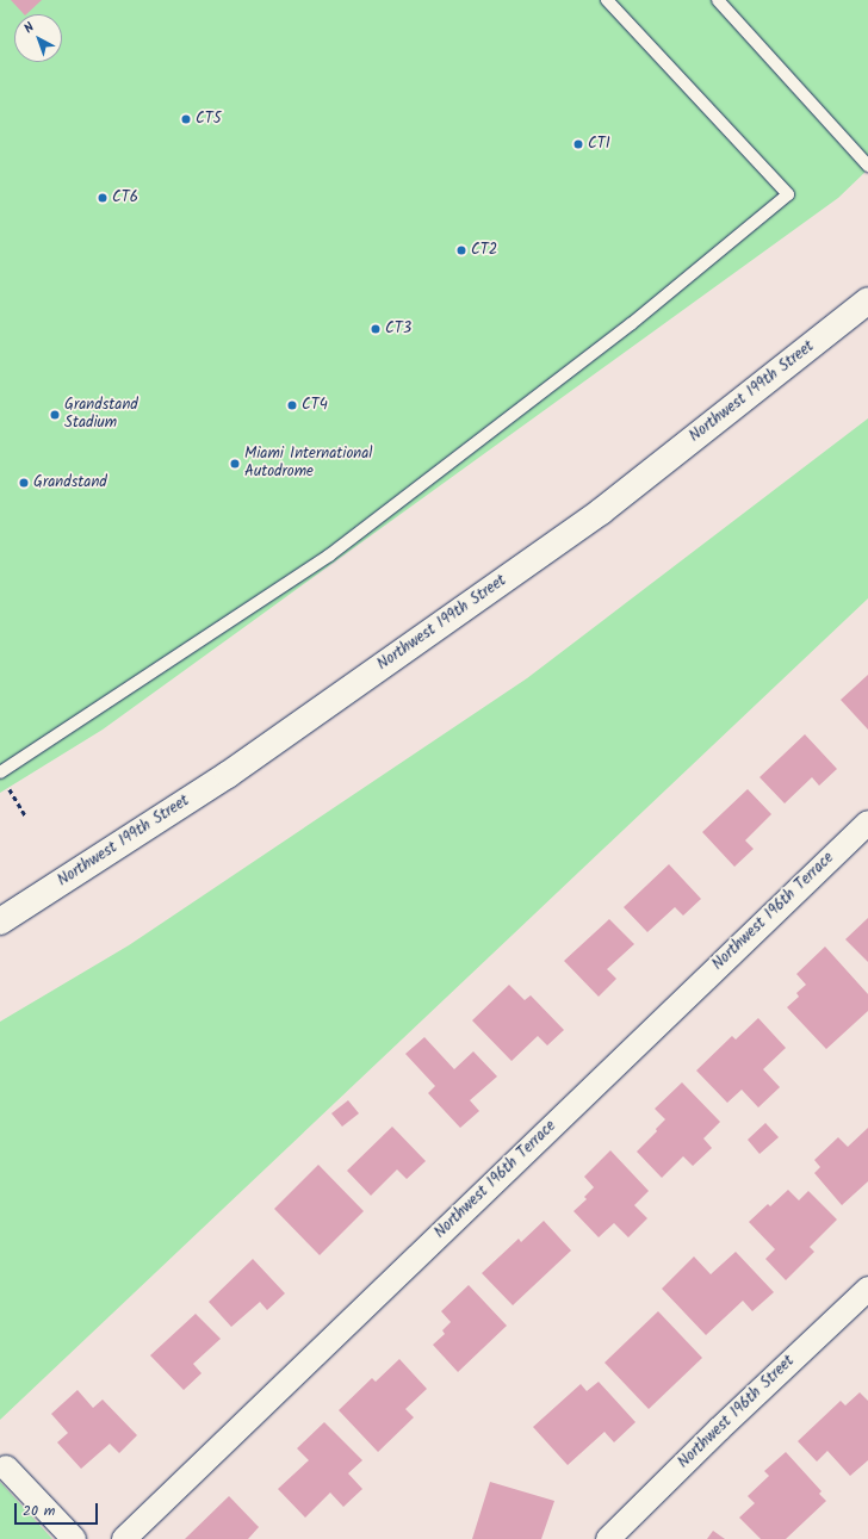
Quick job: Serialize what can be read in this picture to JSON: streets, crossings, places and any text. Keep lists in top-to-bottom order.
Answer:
{
  "streets": {
    "main road": ["Northwest 199th Street"],
    "street": ["Northwest 196th Terrace", "Northwest 196th Street"]
  },
  "places": [
    "CT5",
    "CT1",
    "CT6",
    "CT2",
    "CT3",
    "CT4",
    "Grandstand Stadium",
    "Miami International Autodrome",
    "Grandstand"
  ],
  "scale_bar": "20 m",
  "north": "top left"
}
